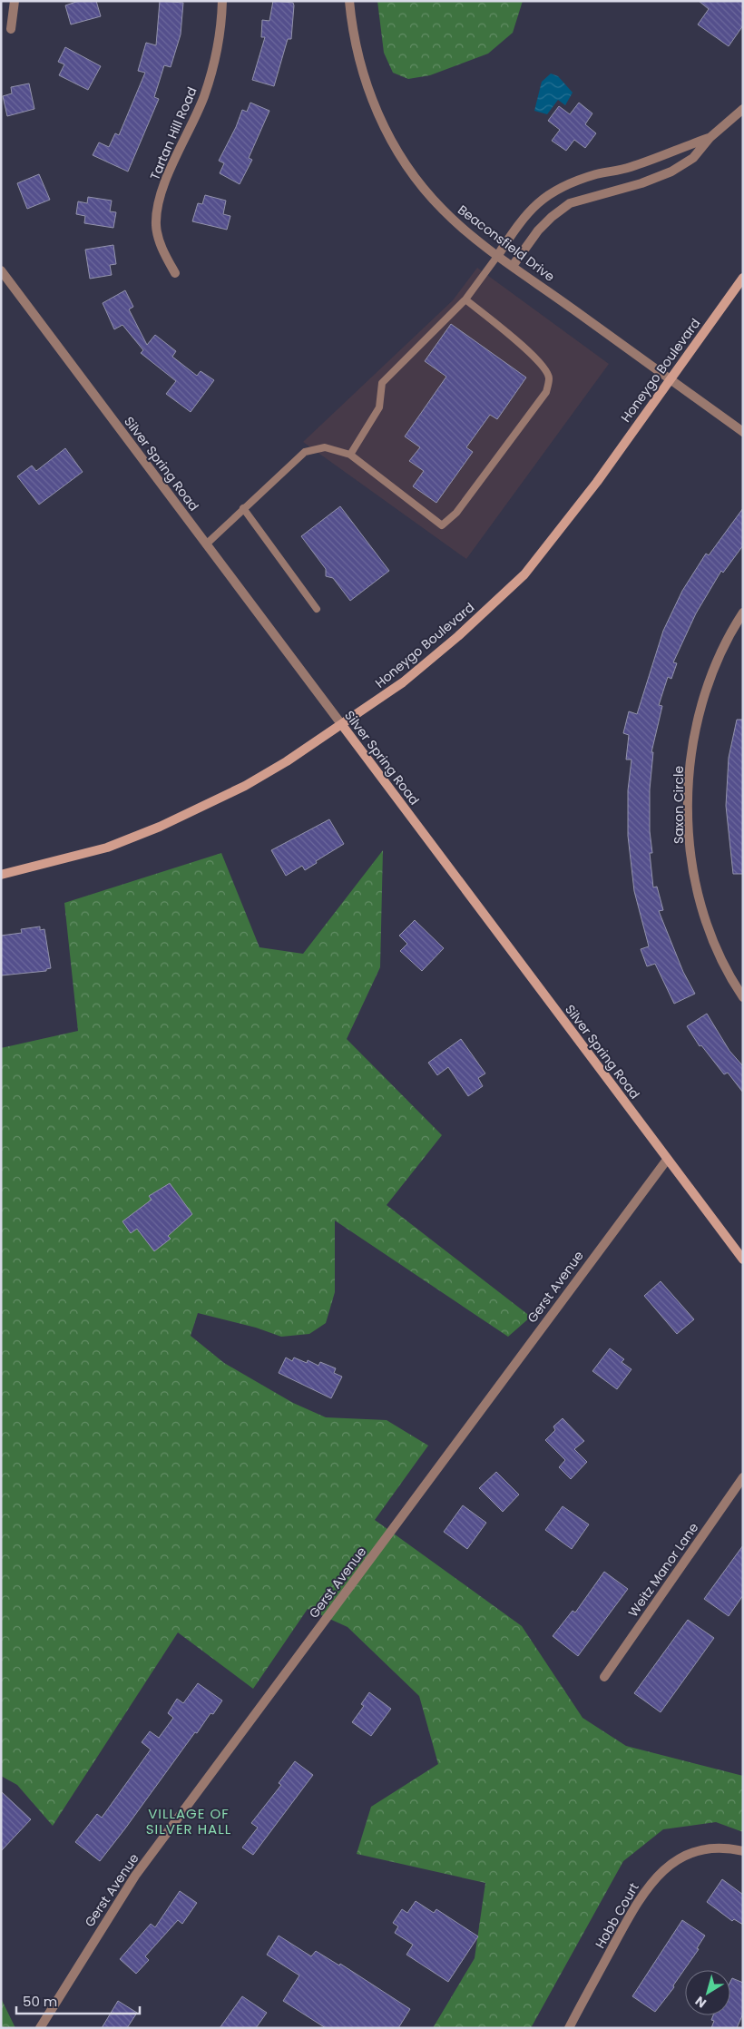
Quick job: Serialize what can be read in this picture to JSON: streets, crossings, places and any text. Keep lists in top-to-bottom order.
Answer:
{
  "streets": {
    "main road": ["Honeygo Boulevard", "Silver Spring Road"],
    "street": [
      "Tartan Hill Road",
      "Beaconsfield Drive",
      "Saxon Circle",
      "Gerst Avenue",
      "Weitz Manor Lane",
      "Hobb Court"
    ]
  },
  "crossings": [
    ["Beaconsfield Drive", "Honeygo Boulevard"],
    ["Honeygo Boulevard", "Silver Spring Road"],
    ["Silver Spring Road", "Gerst Avenue"]
  ],
  "districts": ["VILLAGE OF SILVER HALL"],
  "scale_bar": "50 m",
  "north": "bottom left"
}
